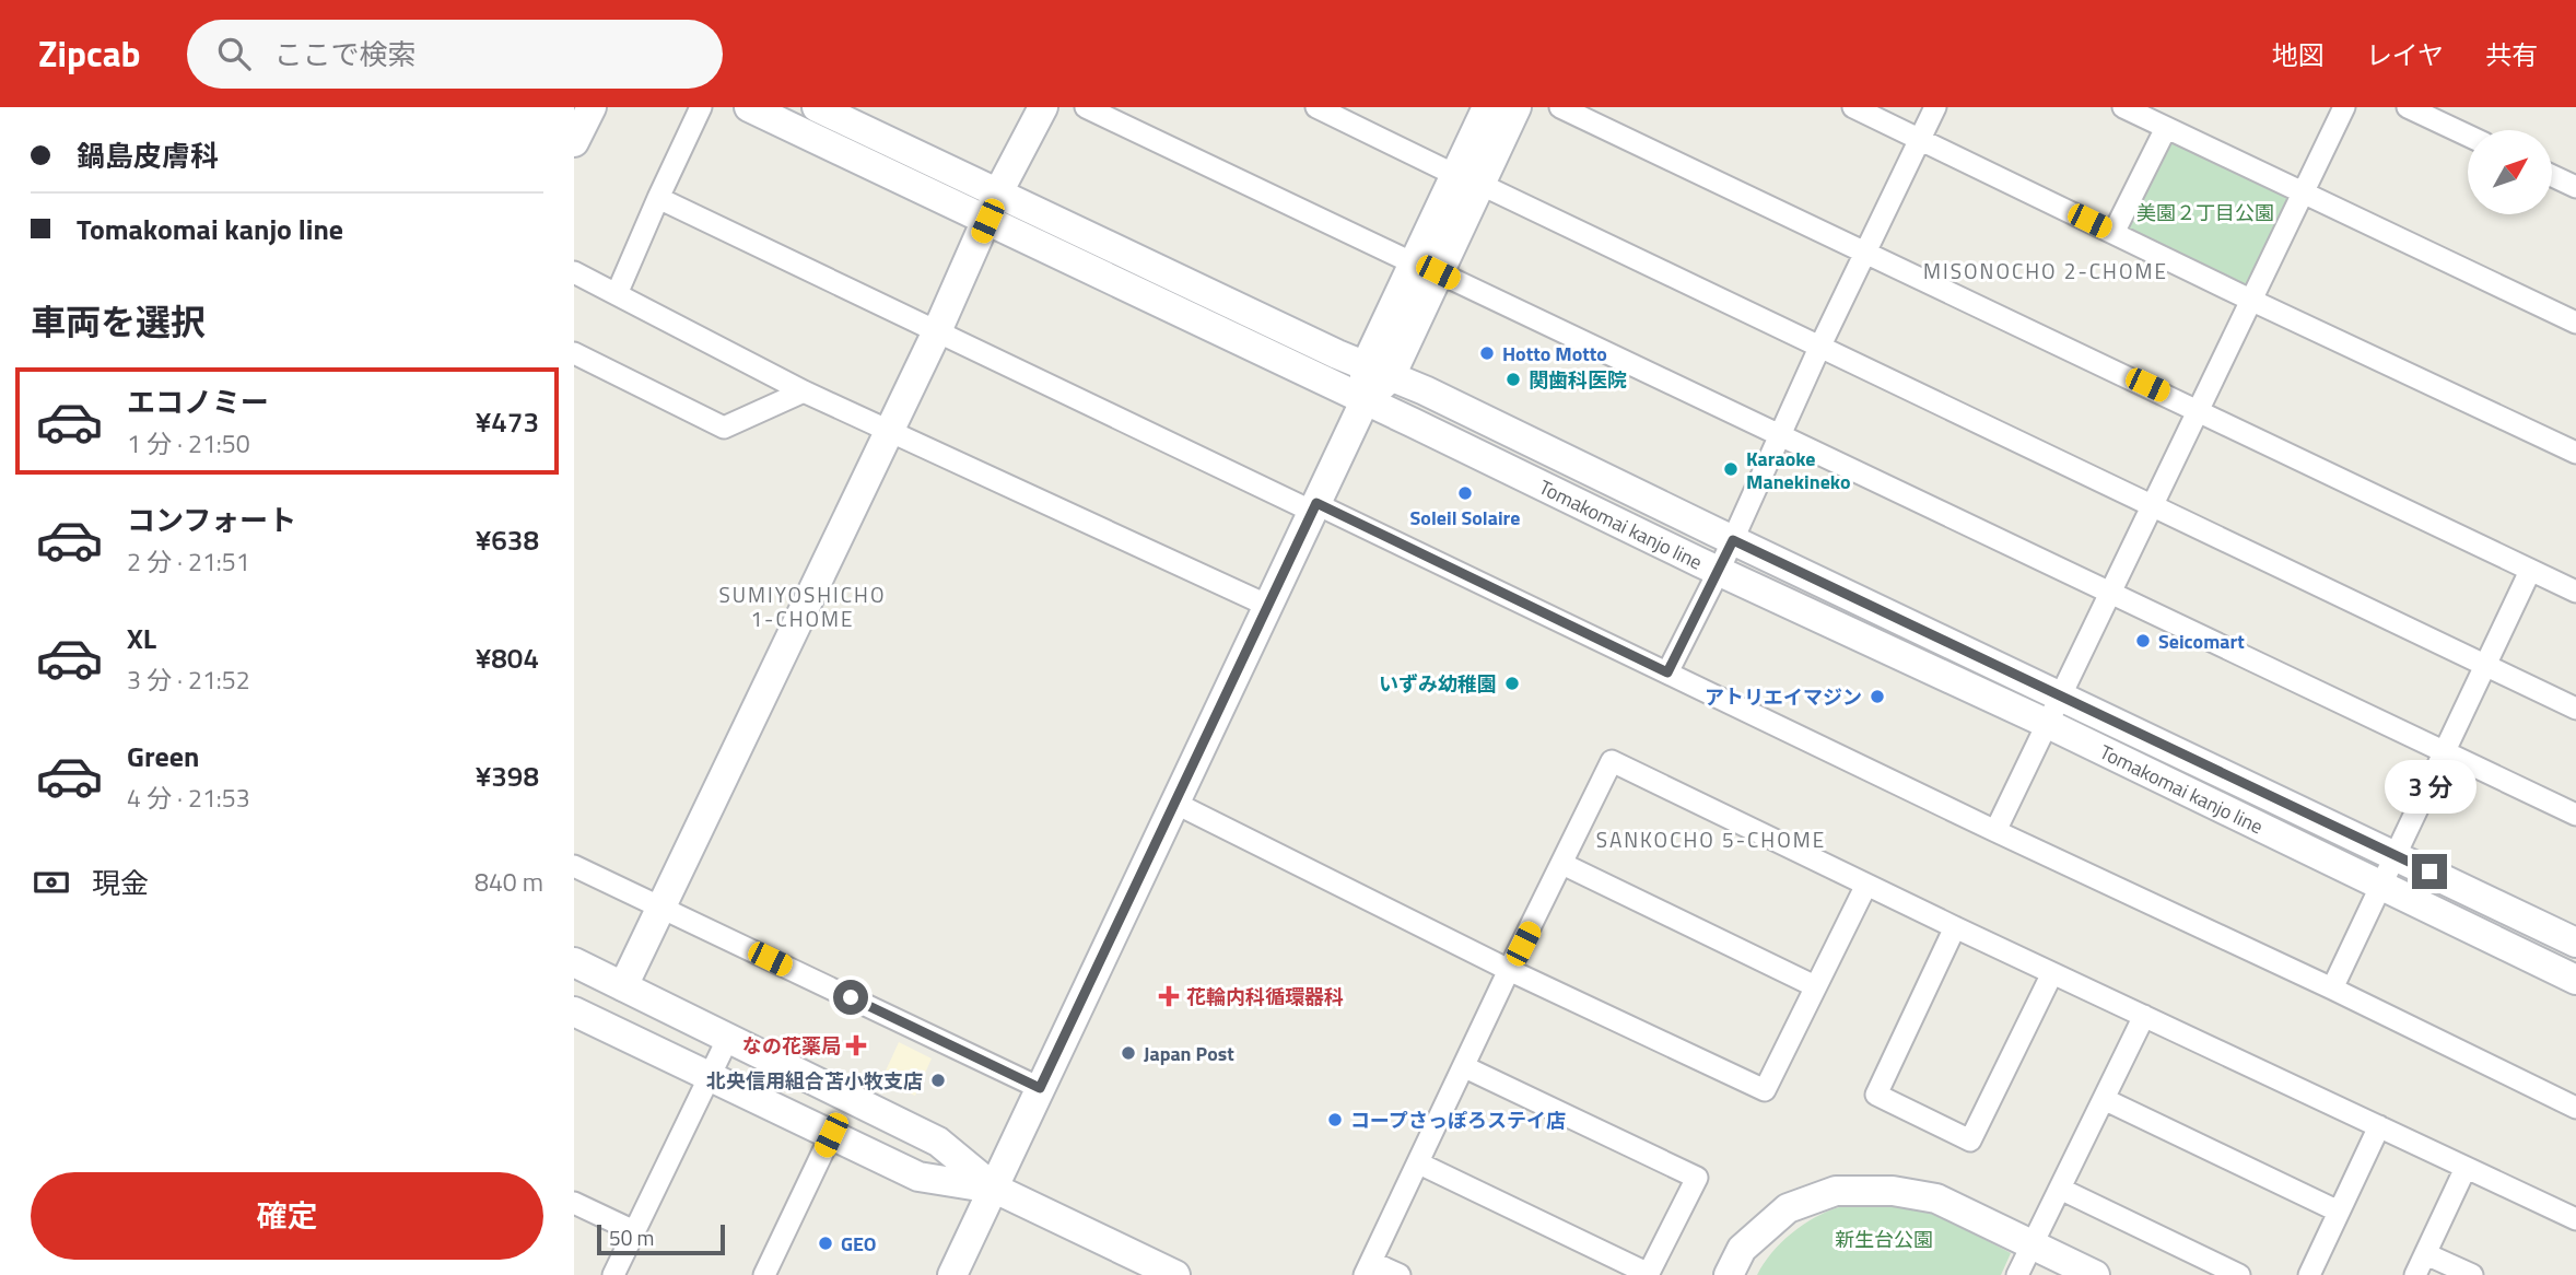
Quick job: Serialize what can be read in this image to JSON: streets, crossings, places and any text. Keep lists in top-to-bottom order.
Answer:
{
  "streets": {
    "street": ["Tomakomai kanjo line"]
  },
  "districts": ["MISONOCHO 2-CHOME", "SUMIYOSHICHO 1-CHOME", "SANKOCHO 5-CHOME"],
  "parks": ["美園２丁目公園", "新生台公園"],
  "places": {
    "other": [
      "Hotto Motto",
      "関歯科医院",
      "Karaoke Manekineko",
      "Soleil Solaire",
      "Seicomart",
      "いずみ幼稚園",
      "アトリエイマジン",
      "Japan Post",
      "北央信用組合苫小牧支店",
      "コープさっぽろステイ店",
      "GEO"
    ],
    "health": ["花輪内科循環器科", "なの花薬局"]
  },
  "scale_bar": "50 m",
  "north": "top right",
  "page": {
    "header": "Zipcab",
    "search": "ここで検索",
    "nav": ["地図", "レイヤ", "共有"],
    "banner": ["鍋島皮膚科", "Tomakomai kanjo line"],
    "heading": "車両を選択",
    "list": [
      {
        "name": "エコノミー",
        "note": "1 分 · 21:50",
        "value": "¥473"
      },
      {
        "name": "コンフォート",
        "note": "2 分 · 21:51",
        "value": "¥638"
      },
      {
        "name": "XL",
        "note": "3 分 · 21:52",
        "value": "¥804"
      },
      {
        "name": "Green",
        "note": "4 分 · 21:53",
        "value": "¥398"
      }
    ],
    "bubble": "3 分",
    "pay": ["現金", "840 m"],
    "buttons": "確定",
    "scale": "50 m"
  }
}
